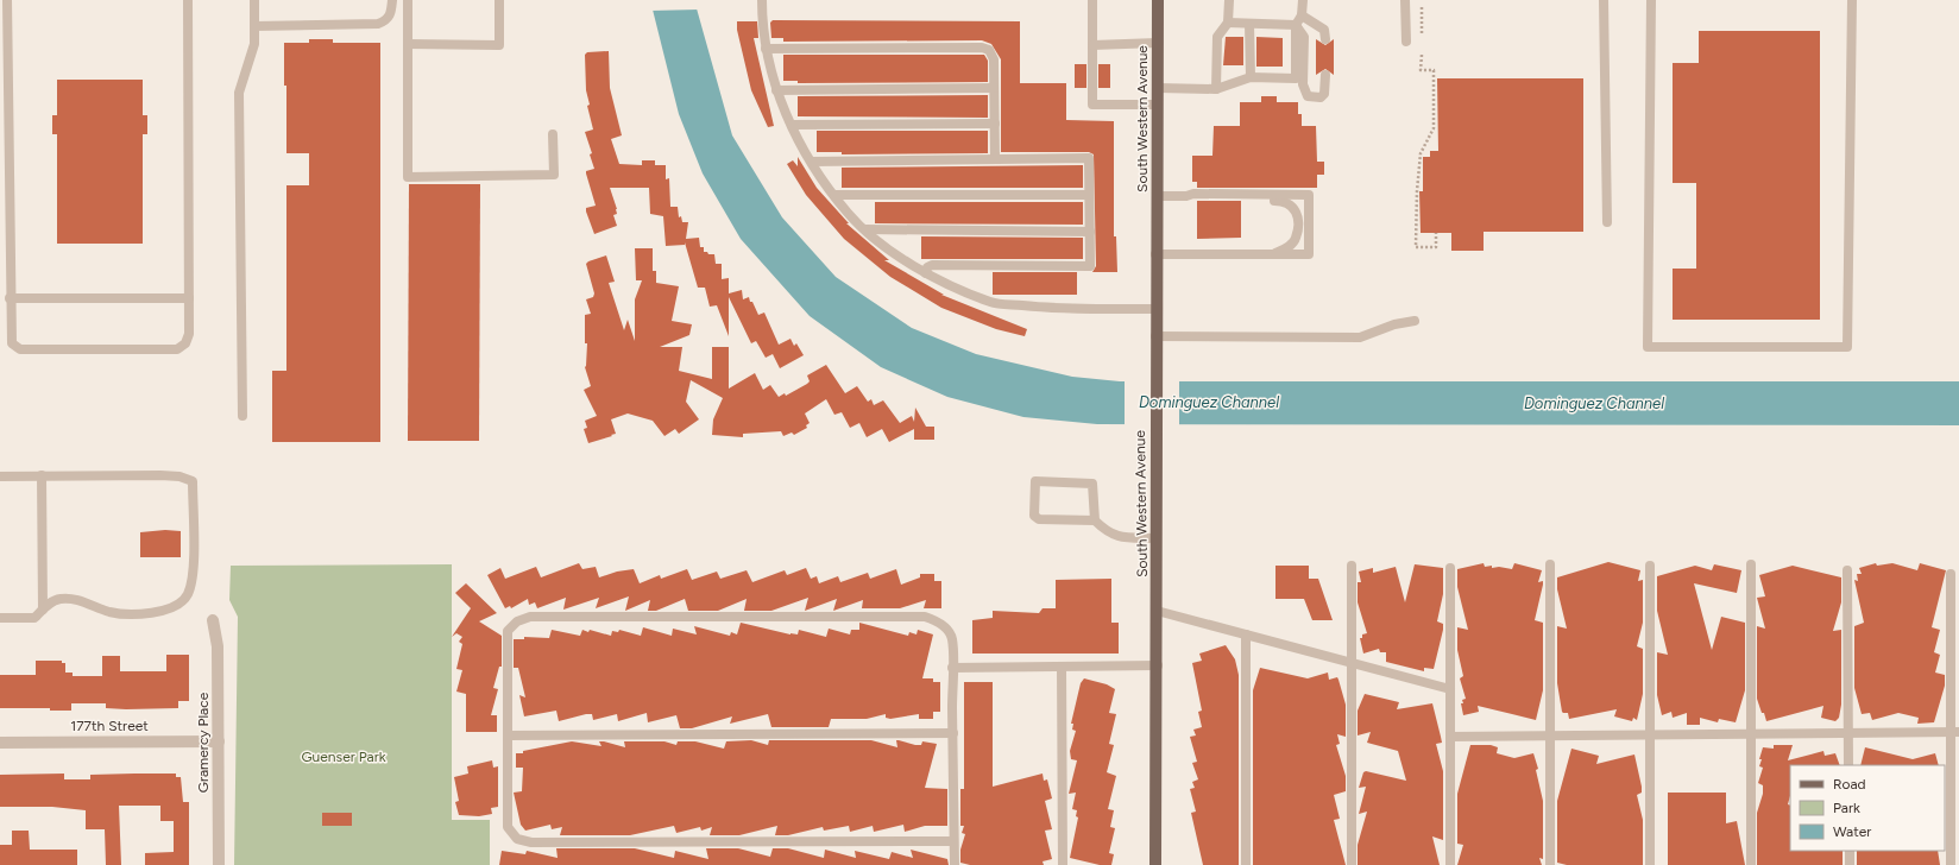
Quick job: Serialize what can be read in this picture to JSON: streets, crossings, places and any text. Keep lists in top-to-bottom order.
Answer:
{
  "streets": {
    "main road": ["South Western Avenue"],
    "street": ["177th Street", "Gramercy Place"]
  },
  "crossings": [
    ["177th Street", "Gramercy Place"]
  ],
  "water": ["Dominguez Channel"],
  "parks": ["Guenser Park"],
  "legend": ["Road", "Park", "Water"]
}
